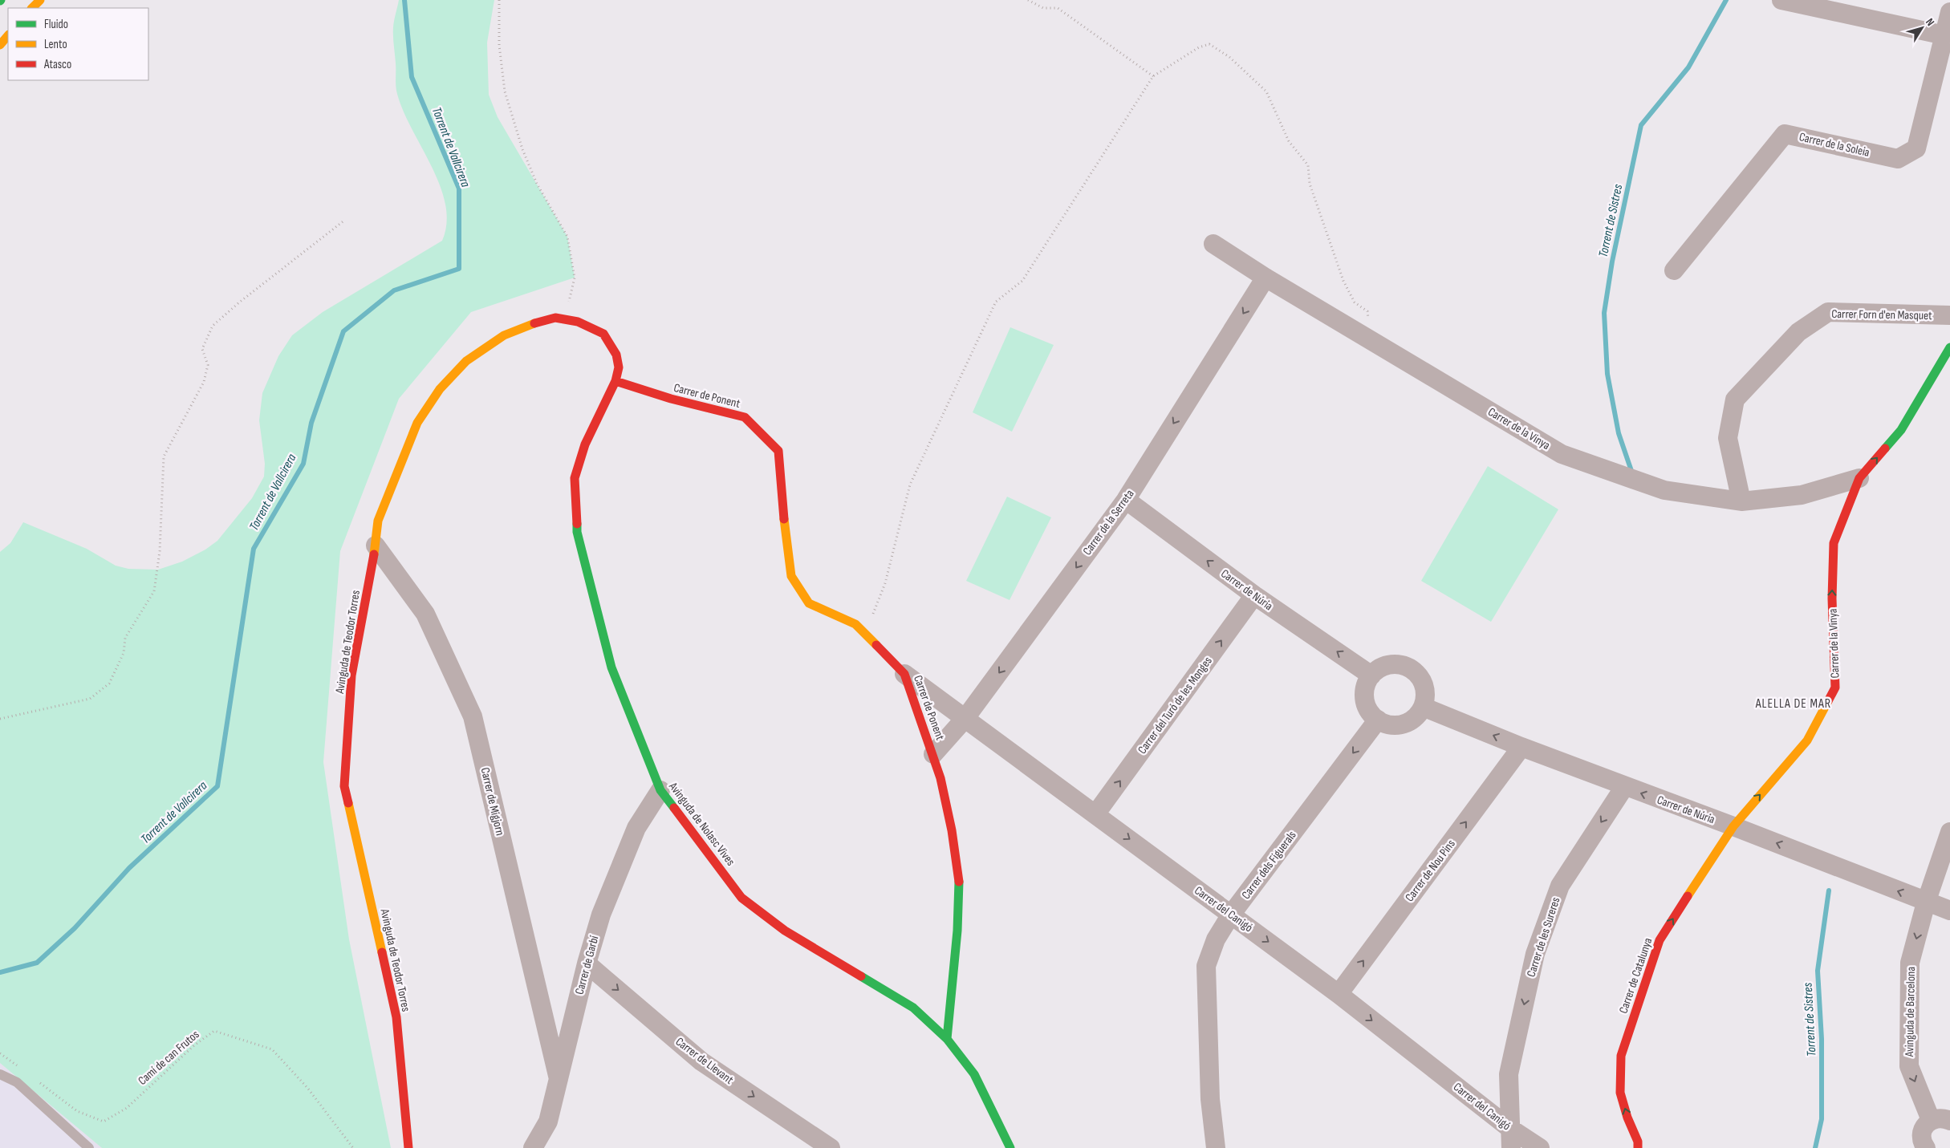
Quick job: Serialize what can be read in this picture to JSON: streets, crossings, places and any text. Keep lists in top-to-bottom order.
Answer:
{
  "streets": {
    "main road": [
      "Carrer de Ponent",
      "Carrer de la Vinya",
      "Avinguda de Teodor Torres",
      "Avinguda de Nolasc Vives",
      "Carrer de Catalunya"
    ],
    "street": [
      "Carrer de la Soleia",
      "Carrer Forn d'en Masquet",
      "Carrer de la Serreta",
      "Carrer de Núria",
      "Carrer del Turó de les Monges",
      "Carrer de Migjorn",
      "Carrer dels Figuerals",
      "Carrer de Nou Pins",
      "Carrer del Canigó",
      "Carrer de les Sureres",
      "Carrer de Garbí",
      "Avinguda de Barcelona",
      "Carrer de Llevant"
    ],
    "path": ["Camí de can Frutos"]
  },
  "crossings": [
    ["Carrer Forn d'en Masquet", "Carrer de la Vinya"],
    ["Carrer de Ponent", "Carrer de la Serreta"],
    ["Carrer de Ponent", "Avinguda de Teodor Torres"],
    ["Carrer de Ponent", "Avinguda de Nolasc Vives"],
    ["Carrer de Ponent", "Carrer del Canigó"],
    ["Carrer de la Vinya", "Carrer de la Serreta"],
    ["Carrer de la Vinya", "Carrer de Núria"],
    ["Carrer de la Vinya", "Carrer de Catalunya"],
    ["Carrer de la Serreta", "Carrer de Núria"],
    ["Carrer de la Serreta", "Carrer del Canigó"],
    ["Carrer de Núria", "Carrer del Turó de les Monges"],
    ["Carrer de Núria", "Carrer dels Figuerals"],
    ["Carrer de Núria", "Carrer de Nou Pins"],
    ["Carrer de Núria", "Carrer de les Sureres"],
    ["Carrer de Núria", "Carrer de Catalunya"],
    ["Carrer de Núria", "Avinguda de Barcelona"],
    ["Avinguda de Teodor Torres", "Carrer de Migjorn"],
    ["Avinguda de Teodor Torres", "Avinguda de Nolasc Vives"],
    ["Carrer del Turó de les Monges", "Carrer del Canigó"],
    ["Carrer de Migjorn", "Carrer de Garbí"],
    ["Avinguda de Nolasc Vives", "Carrer de Garbí"],
    ["Carrer dels Figuerals", "Carrer del Canigó"],
    ["Carrer de Nou Pins", "Carrer del Canigó"],
    ["Carrer del Canigó", "Carrer de les Sureres"],
    ["Carrer de Garbí", "Carrer de Llevant"]
  ],
  "one_way": [
    "Carrer de la Vinya",
    "Carrer de la Serreta",
    "Carrer de Núria",
    "Carrer del Turó de les Monges",
    "Carrer dels Figuerals",
    "Carrer de Nou Pins",
    "Carrer del Canigó",
    "Carrer de les Sureres",
    "Carrer de Catalunya",
    "Avinguda de Barcelona",
    "Carrer de Llevant"
  ],
  "districts": ["ALELLA DE MAR"],
  "water": ["Torrent de Vallcirera", "Torrent de Sistres"],
  "legend": ["Fluido", "Lento", "Atasco"],
  "north": "top right"
}
